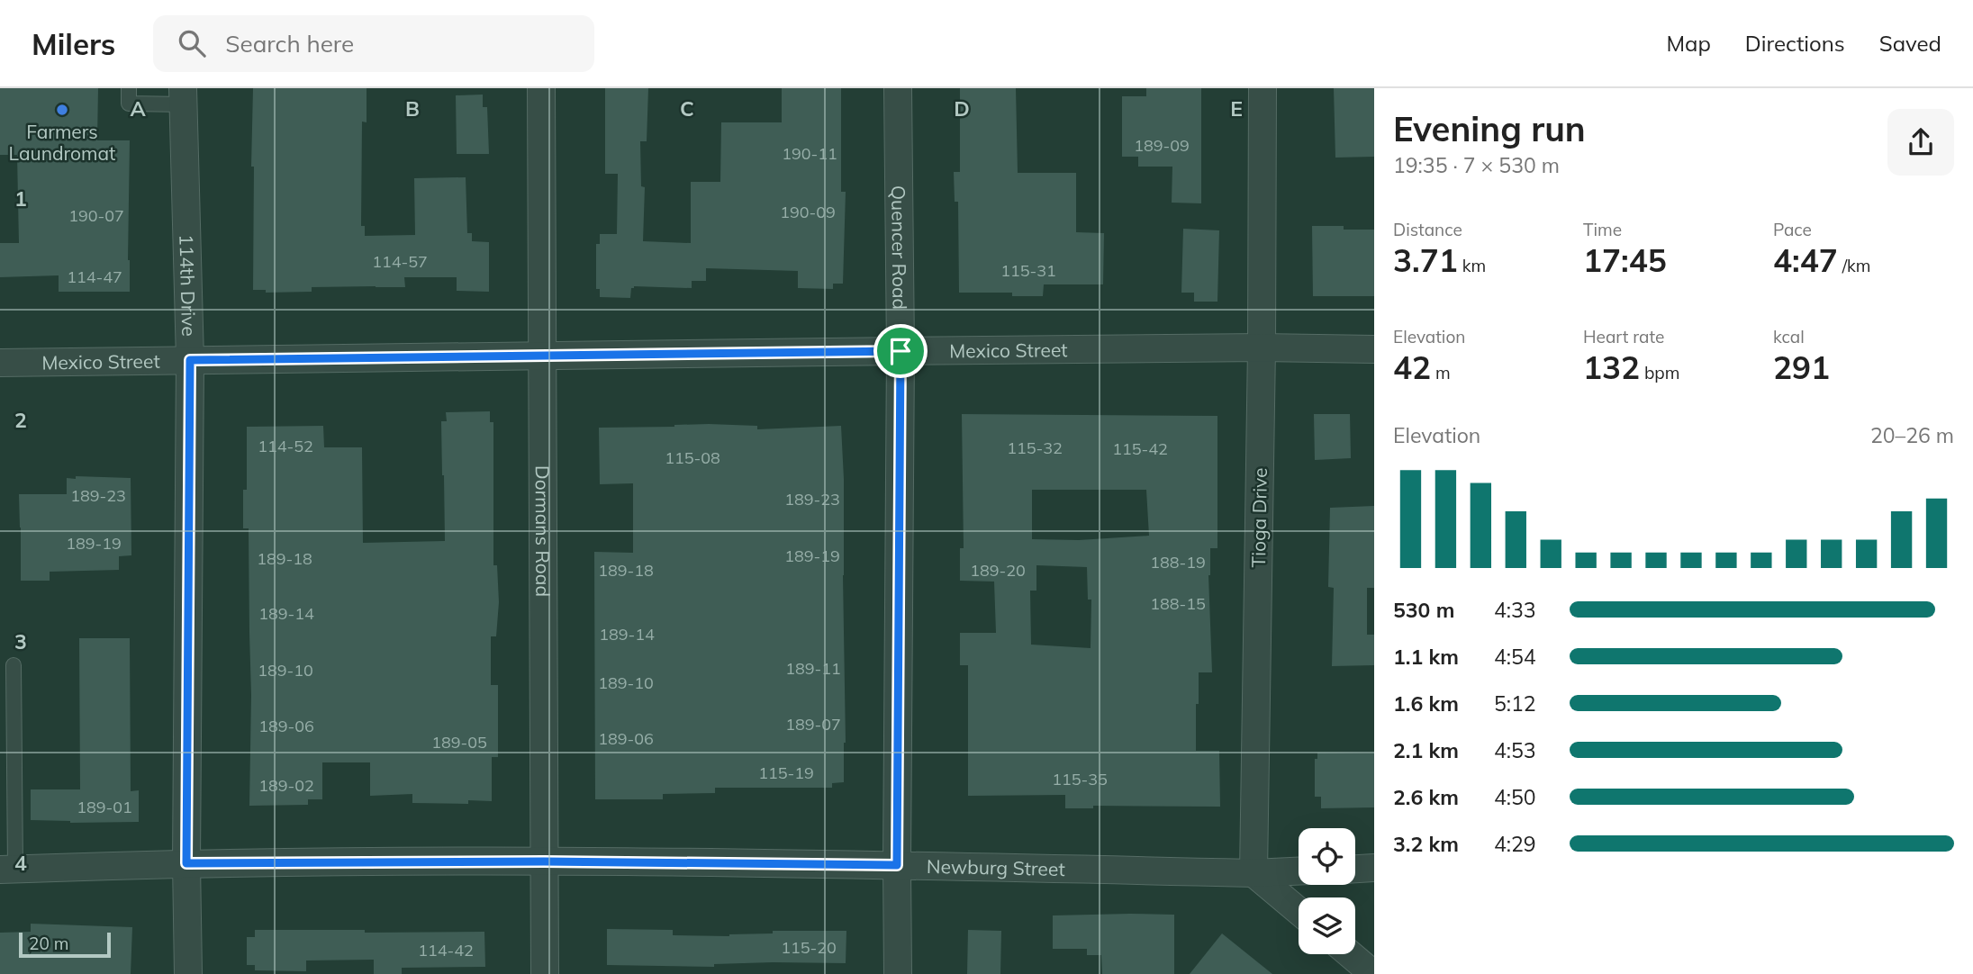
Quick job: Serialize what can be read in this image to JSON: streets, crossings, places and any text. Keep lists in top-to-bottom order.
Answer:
{
  "streets": {
    "street": [
      "Quencer Road",
      "114th Drive",
      "Mexico Street",
      "Tioga Drive",
      "Dormans Road",
      "Newburg Street"
    ]
  },
  "crossings": [
    ["Quencer Road", "Mexico Street"],
    ["Quencer Road", "Newburg Street"],
    ["114th Drive", "Mexico Street"],
    ["114th Drive", "Newburg Street"],
    ["Mexico Street", "Tioga Drive"],
    ["Mexico Street", "Dormans Road"],
    ["Tioga Drive", "Newburg Street"],
    ["Dormans Road", "Newburg Street"]
  ],
  "places": ["Farmers Laundromat"],
  "house_numbers": [
    "189-09",
    "190-11",
    "190-09",
    "190-07",
    "114-57",
    "115-31",
    "114-47",
    "114-52",
    "115-32",
    "115-42",
    "115-08",
    "189-23",
    "189-23",
    "189-19",
    "189-19",
    "189-18",
    "188-19",
    "189-18",
    "189-20",
    "188-15",
    "189-14",
    "189-14",
    "189-11",
    "189-10",
    "189-10",
    "189-07",
    "189-06",
    "189-06",
    "189-05",
    "115-19",
    "115-35",
    "189-02",
    "189-01",
    "115-20",
    "114-42"
  ],
  "scale_bar": "20 m",
  "page": {
    "header": "Milers",
    "search": "Search here",
    "nav": ["Map", "Directions", "Saved"],
    "heading": ["Evening run", "19:35 · 7 × 530 m"],
    "stats": [
      ["Distance", "3.71 km"],
      ["Time", "17:45"],
      ["Pace", "4:47 /km"],
      ["Elevation", "42 m"],
      ["Heart rate", "132 bpm"],
      ["kcal", "291"]
    ],
    "chart": ["Elevation", "20–26 m"],
    "list": [
      {
        "name": "530 m",
        "note": "4:33"
      },
      {
        "name": "1.1 km",
        "note": "4:54"
      },
      {
        "name": "1.6 km",
        "note": "5:12"
      },
      {
        "name": "2.1 km",
        "note": "4:53"
      },
      {
        "name": "2.6 km",
        "note": "4:50"
      },
      {
        "name": "3.2 km",
        "note": "4:29"
      }
    ],
    "scale": "20 m"
  },
  "grid": {
    "columns": [
      "A",
      "B",
      "C",
      "D",
      "E"
    ],
    "rows": [
      "1",
      "2",
      "3",
      "4"
    ]
  }
}
